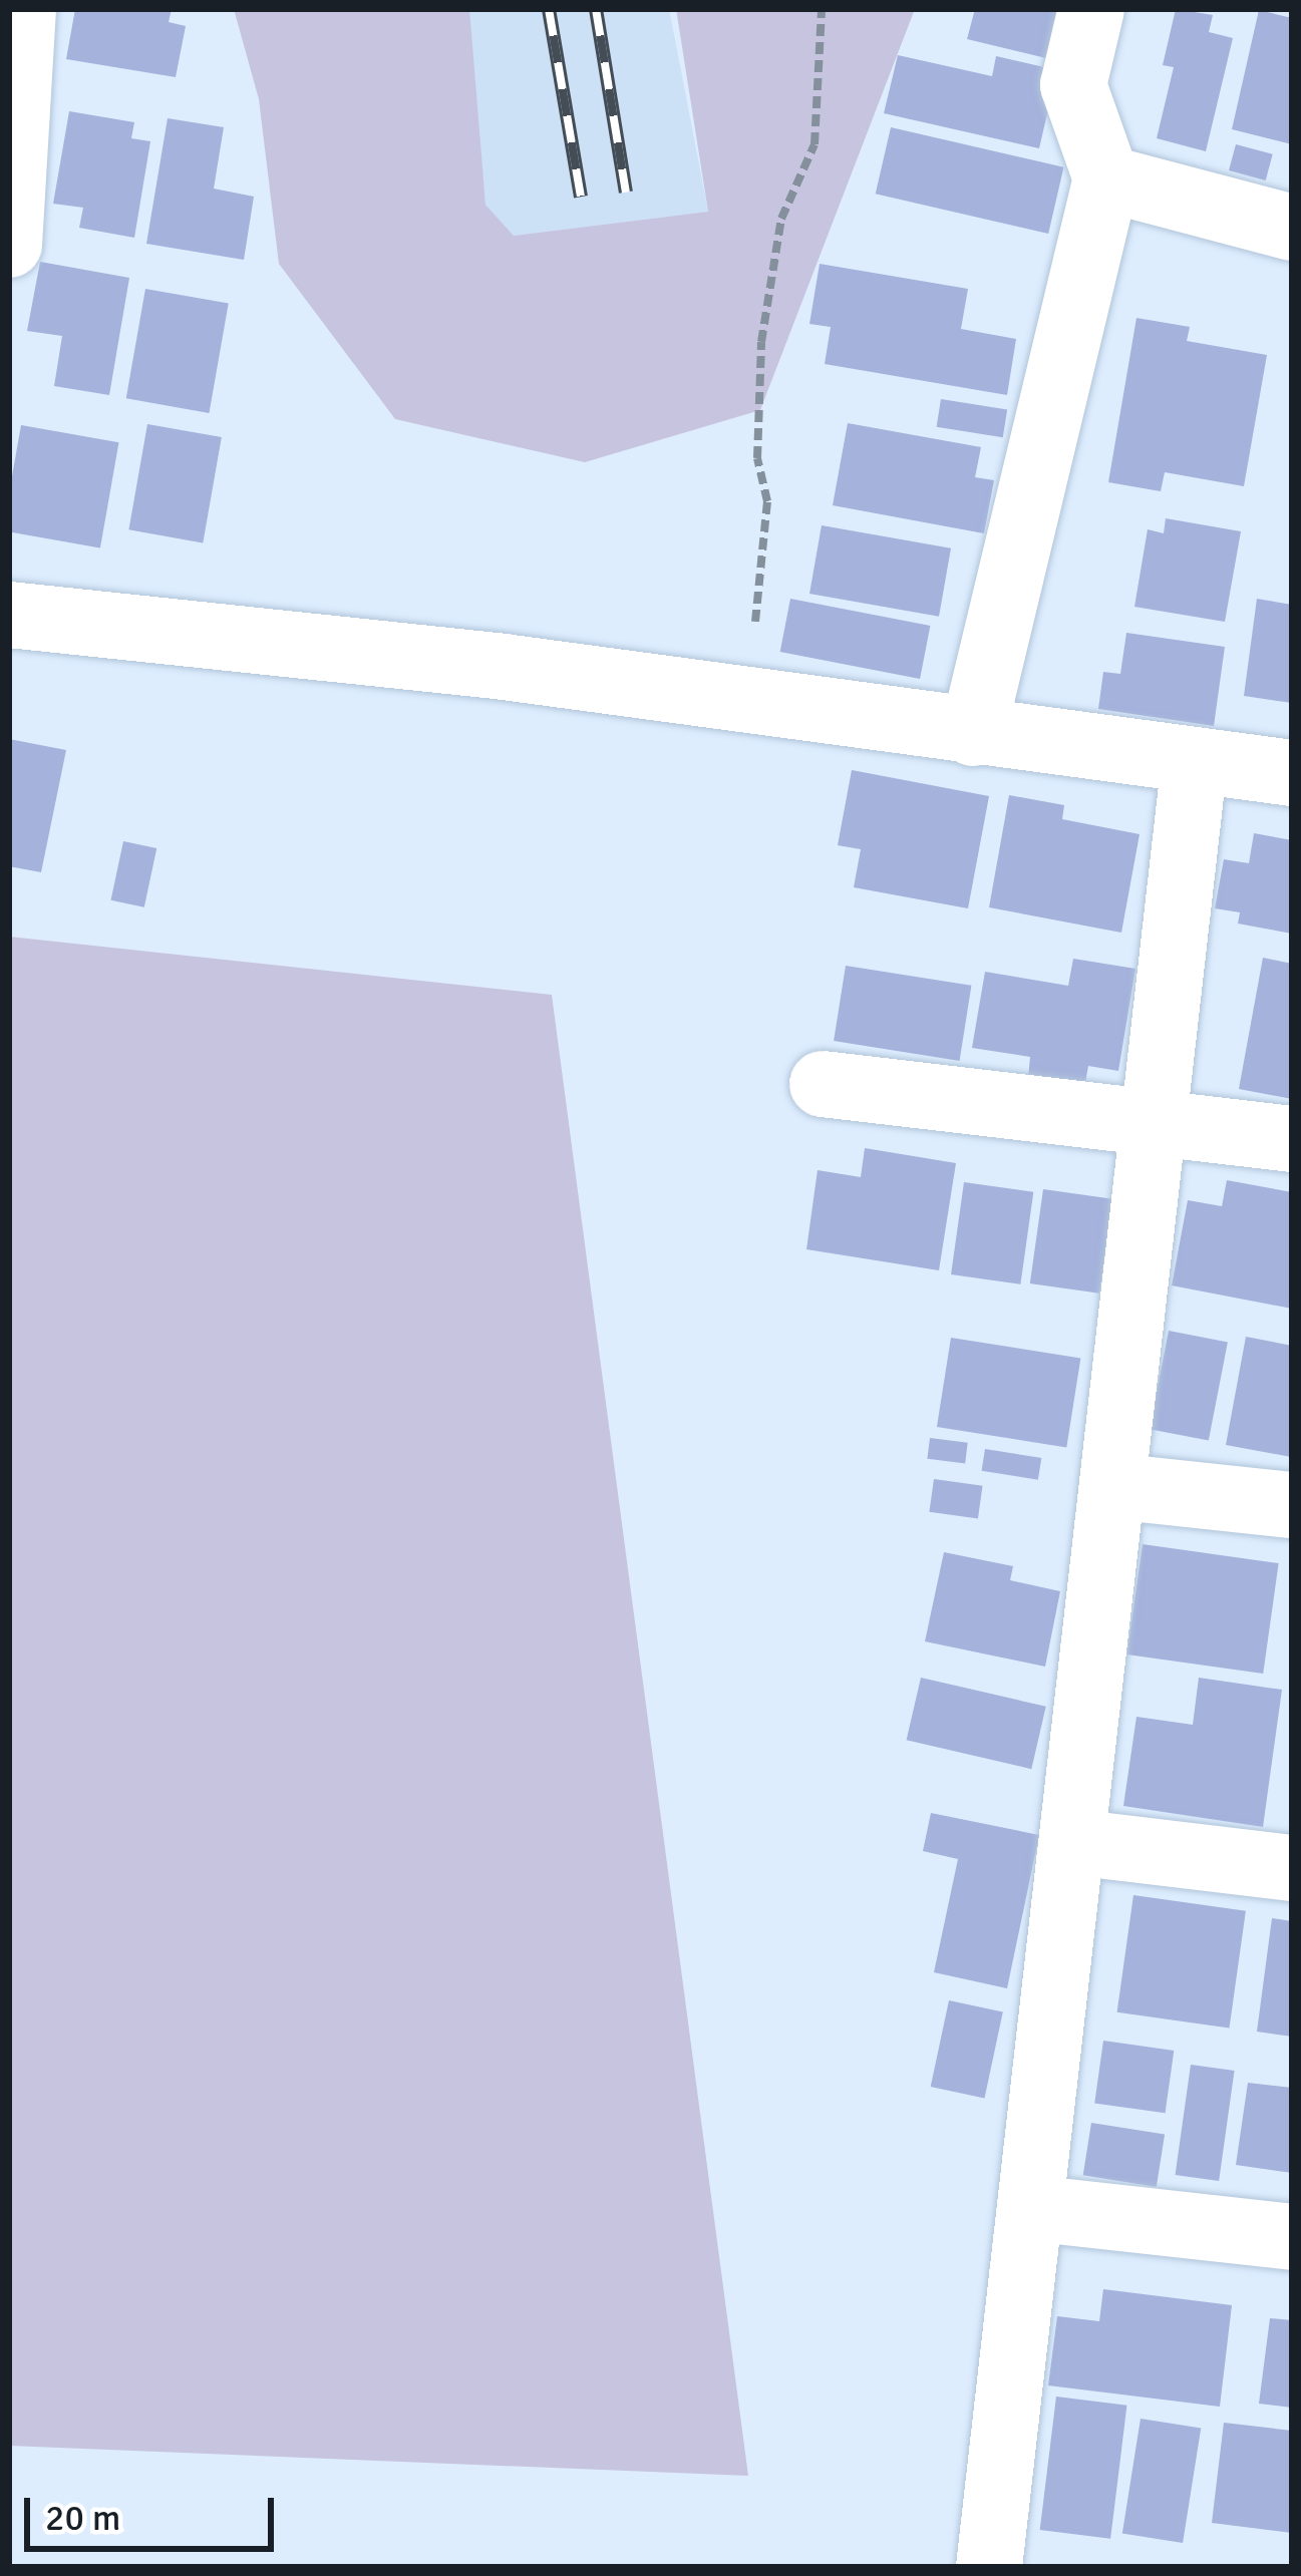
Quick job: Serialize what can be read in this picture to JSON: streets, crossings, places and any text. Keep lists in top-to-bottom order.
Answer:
{
  "scale_bar": "20 m"
}
